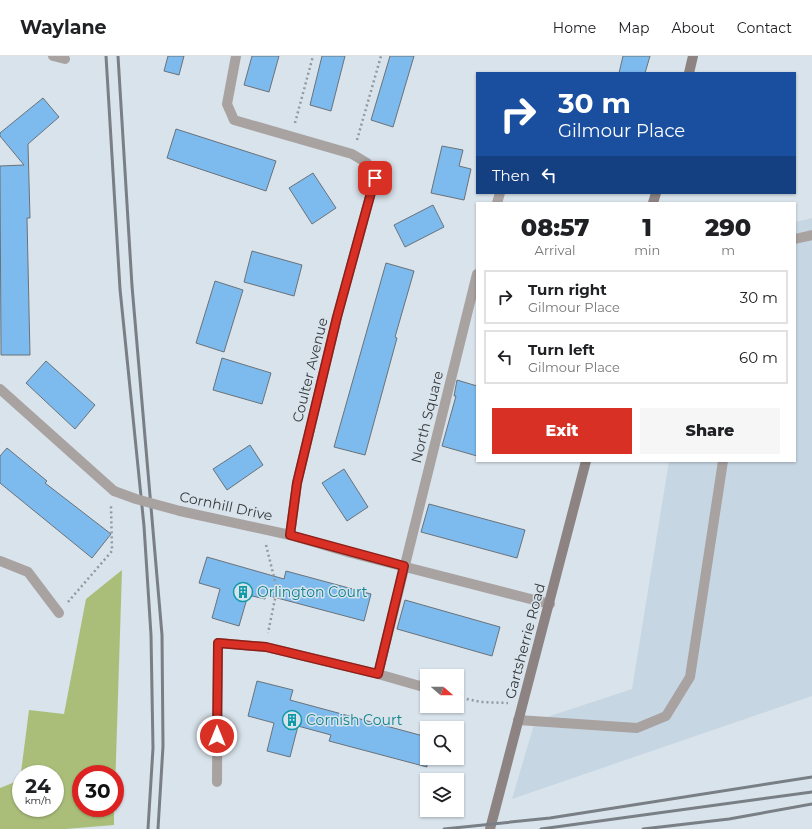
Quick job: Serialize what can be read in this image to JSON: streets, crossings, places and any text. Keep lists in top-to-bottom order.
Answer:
{
  "streets": {
    "street": [
      "Coulter Avenue",
      "North Square",
      "Cornhill Drive",
      "Gartsherrie Road"
    ]
  },
  "crossings": [
    ["Coulter Avenue", "Cornhill Drive"],
    ["North Square", "Cornhill Drive"],
    ["Cornhill Drive", "Gartsherrie Road"]
  ],
  "places": {
    "building": ["Orlington Court", "Cornish Court"]
  },
  "north": "right",
  "page": {
    "header": "Waylane",
    "nav": [
      "Home",
      "Map",
      "About",
      "Contact"
    ],
    "turn": ["30 m", "Gilmour Place"],
    "then": "Then",
    "eta": [
      "08:57",
      "Arrival",
      "1",
      "min",
      "290",
      "m"
    ],
    "list": [
      {
        "name": "Turn right",
        "note": "Gilmour Place",
        "value": "30 m"
      },
      {
        "name": "Turn left",
        "note": "Gilmour Place",
        "value": "60 m"
      }
    ],
    "buttons": ["Exit", "Share"],
    "speed": "24 km/h",
    "limit": "30"
  }
}
